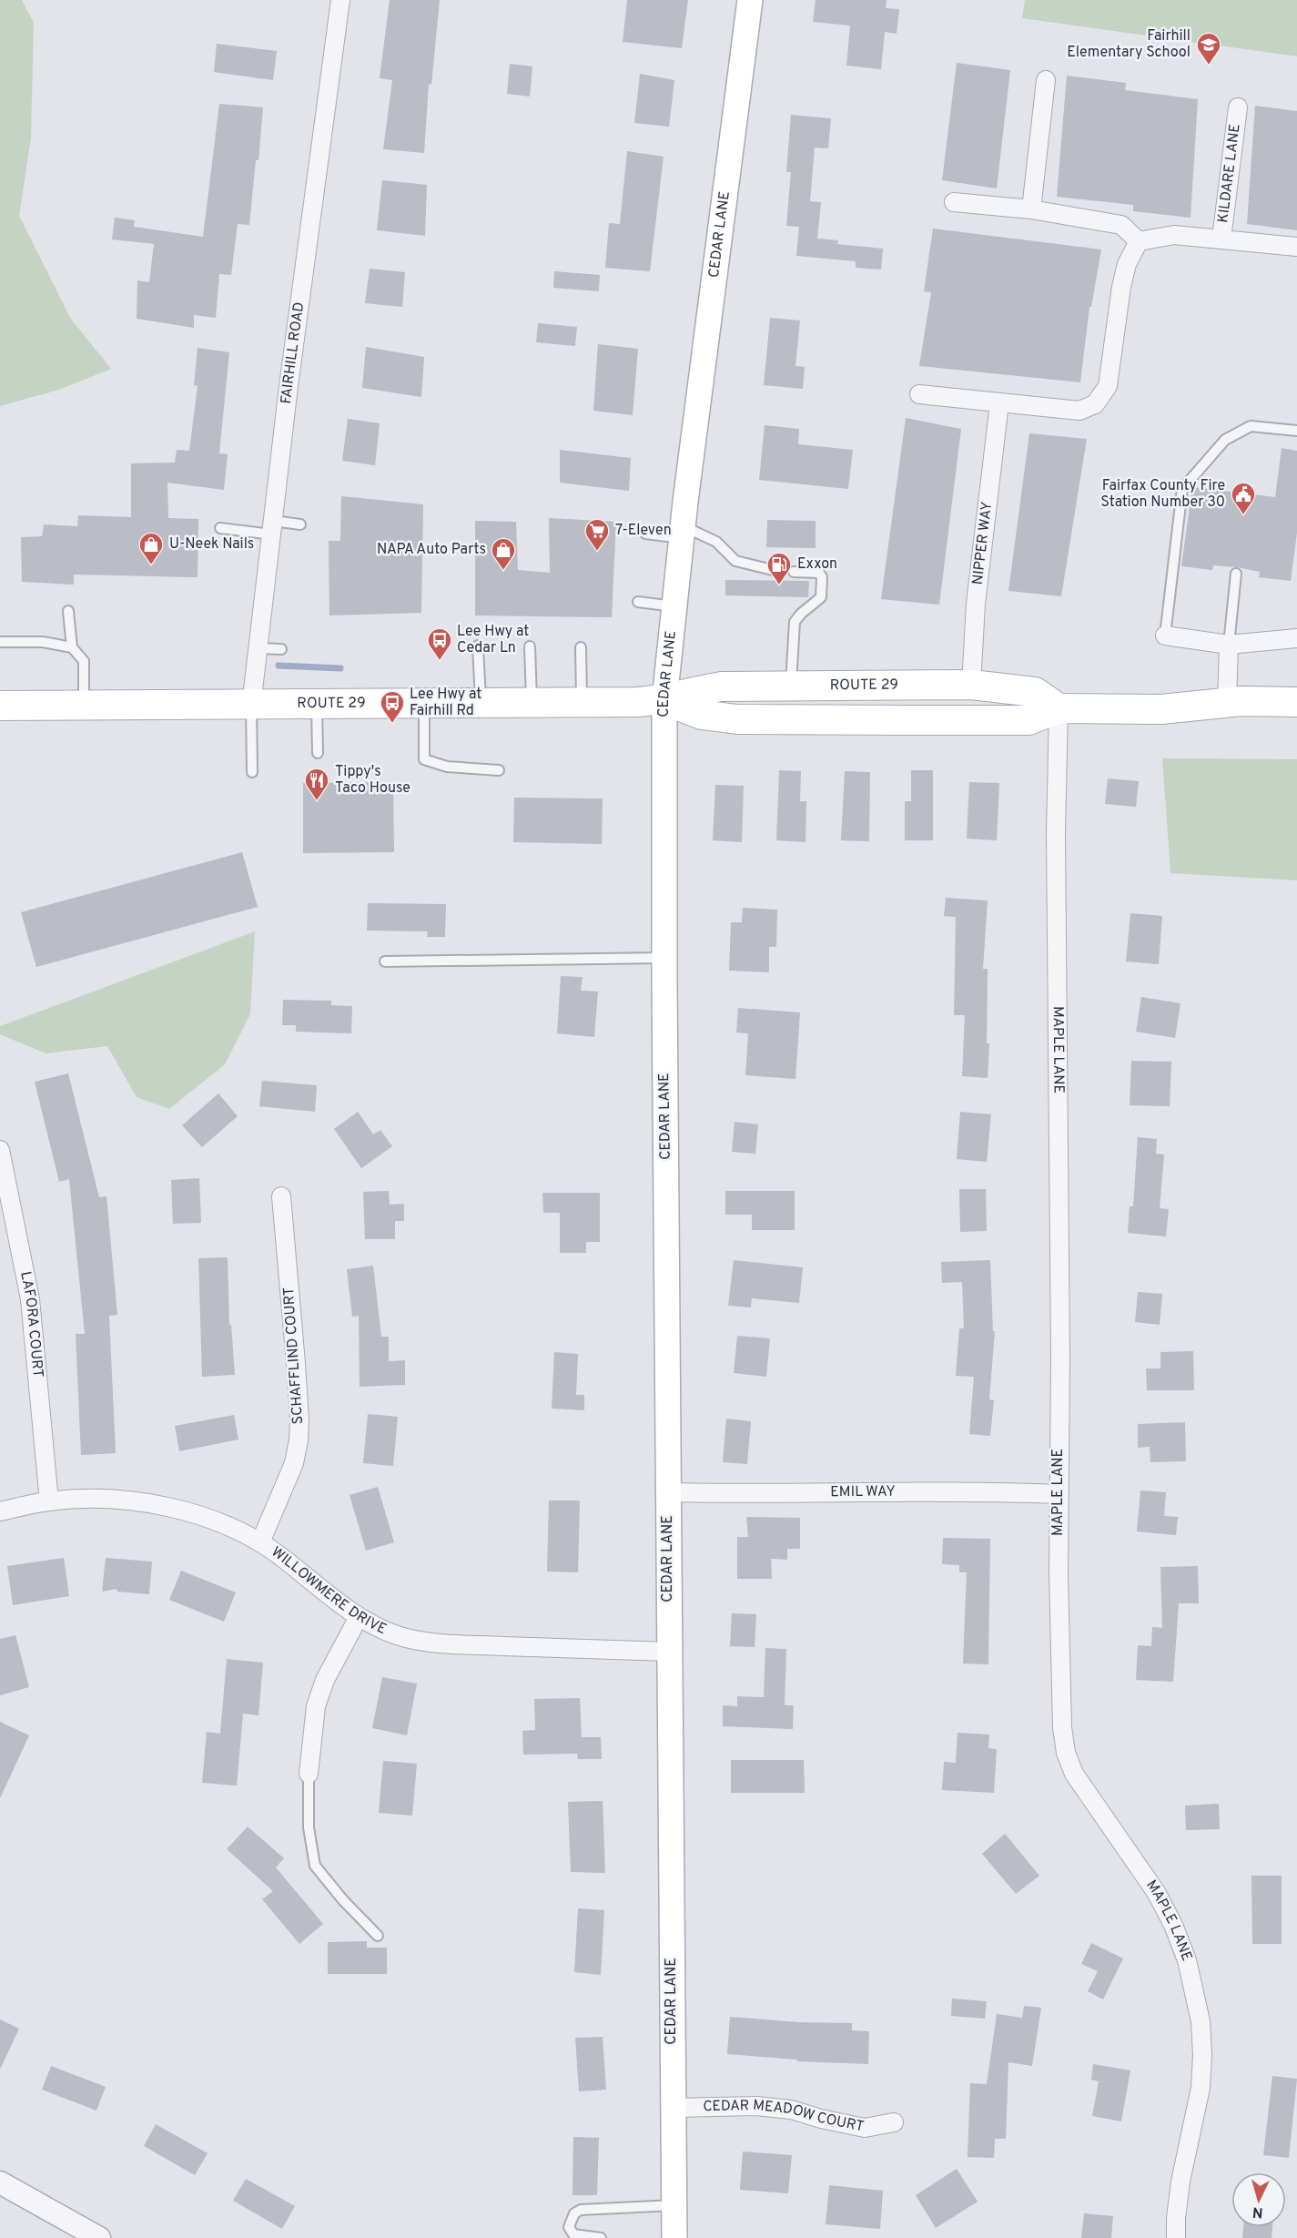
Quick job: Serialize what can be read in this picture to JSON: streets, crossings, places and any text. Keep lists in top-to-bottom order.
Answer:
{
  "streets": {
    "main road": ["CEDAR LANE", "ROUTE 29"],
    "street": [
      "KILDARE LANE",
      "FAIRHILL ROAD",
      "NIPPER WAY",
      "MAPLE LANE",
      "LAFORA COURT",
      "SCHAFFLIND COURT",
      "EMIL WAY",
      "WILLOWMERE DRIVE",
      "CEDAR MEADOW COURT"
    ]
  },
  "crossings": [
    ["CEDAR LANE", "ROUTE 29"],
    ["CEDAR LANE", "EMIL WAY"],
    ["CEDAR LANE", "WILLOWMERE DRIVE"],
    ["CEDAR LANE", "CEDAR MEADOW COURT"],
    ["FAIRHILL ROAD", "ROUTE 29"],
    ["NIPPER WAY", "ROUTE 29"],
    ["ROUTE 29", "MAPLE LANE"],
    ["MAPLE LANE", "EMIL WAY"],
    ["LAFORA COURT", "WILLOWMERE DRIVE"],
    ["SCHAFFLIND COURT", "WILLOWMERE DRIVE"]
  ],
  "places": {
    "school or university": ["Fairhill Elementary School"],
    "public building": ["Fairfax County Fire Station Number 30"],
    "supermarket": ["7-Eleven"],
    "shop": ["U-Neek Nails", "NAPA Auto Parts"],
    "fuel station": ["Exxon"],
    "bus stop": ["Lee Hwy at Cedar Ln", "Lee Hwy at Fairhill Rd"],
    "restaurant": ["Tippy's Taco House"]
  },
  "north": "bottom"
}
